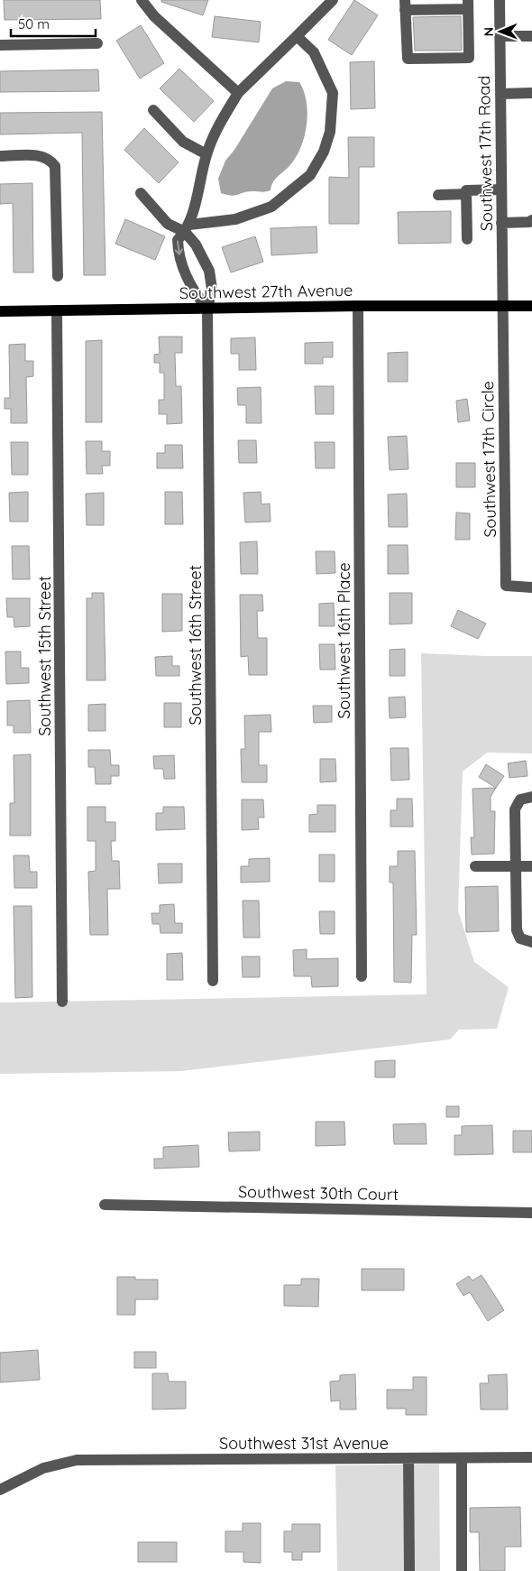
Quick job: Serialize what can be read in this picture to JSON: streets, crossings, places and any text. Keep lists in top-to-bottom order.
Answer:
{
  "streets": {
    "main road": ["Southwest 27th Avenue"],
    "street": [
      "Southwest 17th Road",
      "Southwest 17th Circle",
      "Southwest 16th Place",
      "Southwest 16th Street",
      "Southwest 15th Street",
      "Southwest 30th Court",
      "Southwest 31st Avenue"
    ]
  },
  "crossings": [
    ["Southwest 17th Road", "Southwest 27th Avenue"],
    ["Southwest 17th Road", "Southwest 17th Circle"],
    ["Southwest 27th Avenue", "Southwest 17th Circle"],
    ["Southwest 27th Avenue", "Southwest 16th Place"],
    ["Southwest 27th Avenue", "Southwest 16th Street"],
    ["Southwest 27th Avenue", "Southwest 15th Street"]
  ],
  "scale_bar": "50 m",
  "north": "left"
}
